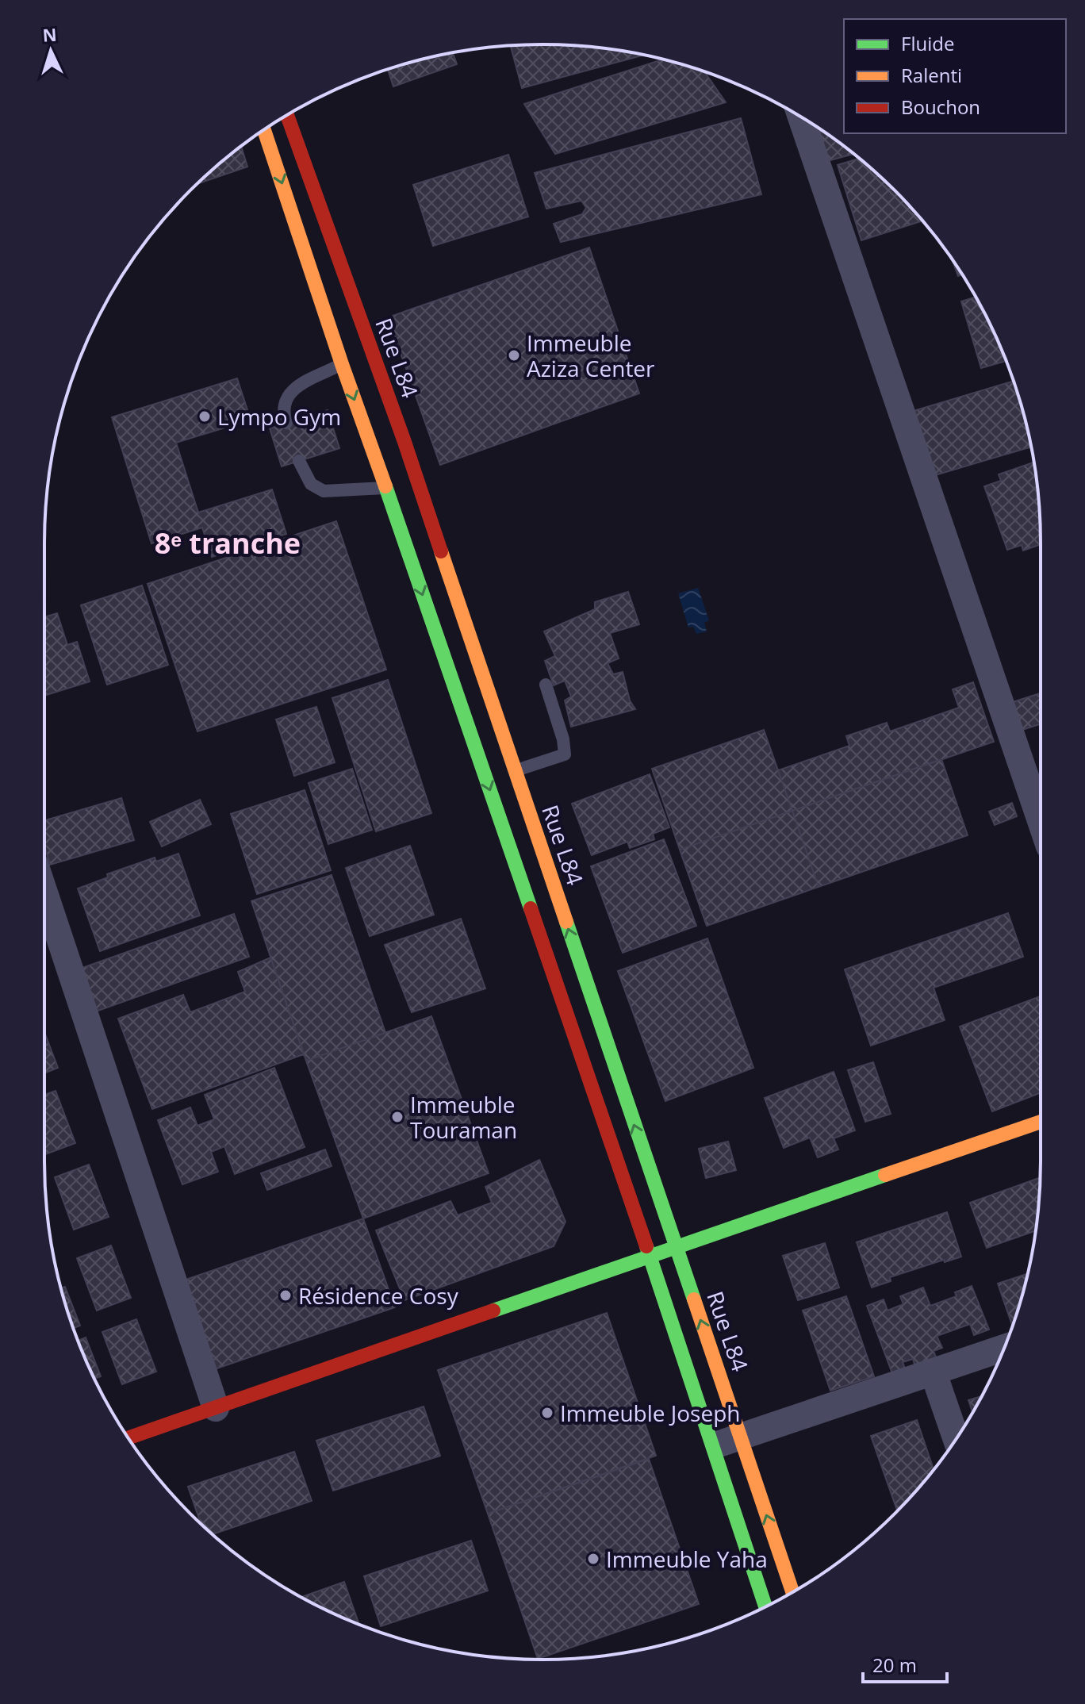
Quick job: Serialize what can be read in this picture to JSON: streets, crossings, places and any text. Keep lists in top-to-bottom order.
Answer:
{
  "streets": {
    "street": ["Rue L84"]
  },
  "districts": ["8ᵉ tranche"],
  "places": [
    "Immeuble Aziza Center",
    "Lympo Gym",
    "Immeuble Touraman",
    "Résidence Cosy",
    "Immeuble Joseph",
    "Immeuble Yaha"
  ],
  "legend": ["Fluide", "Ralenti", "Bouchon"],
  "scale_bar": "20 m",
  "north": "top"
}
